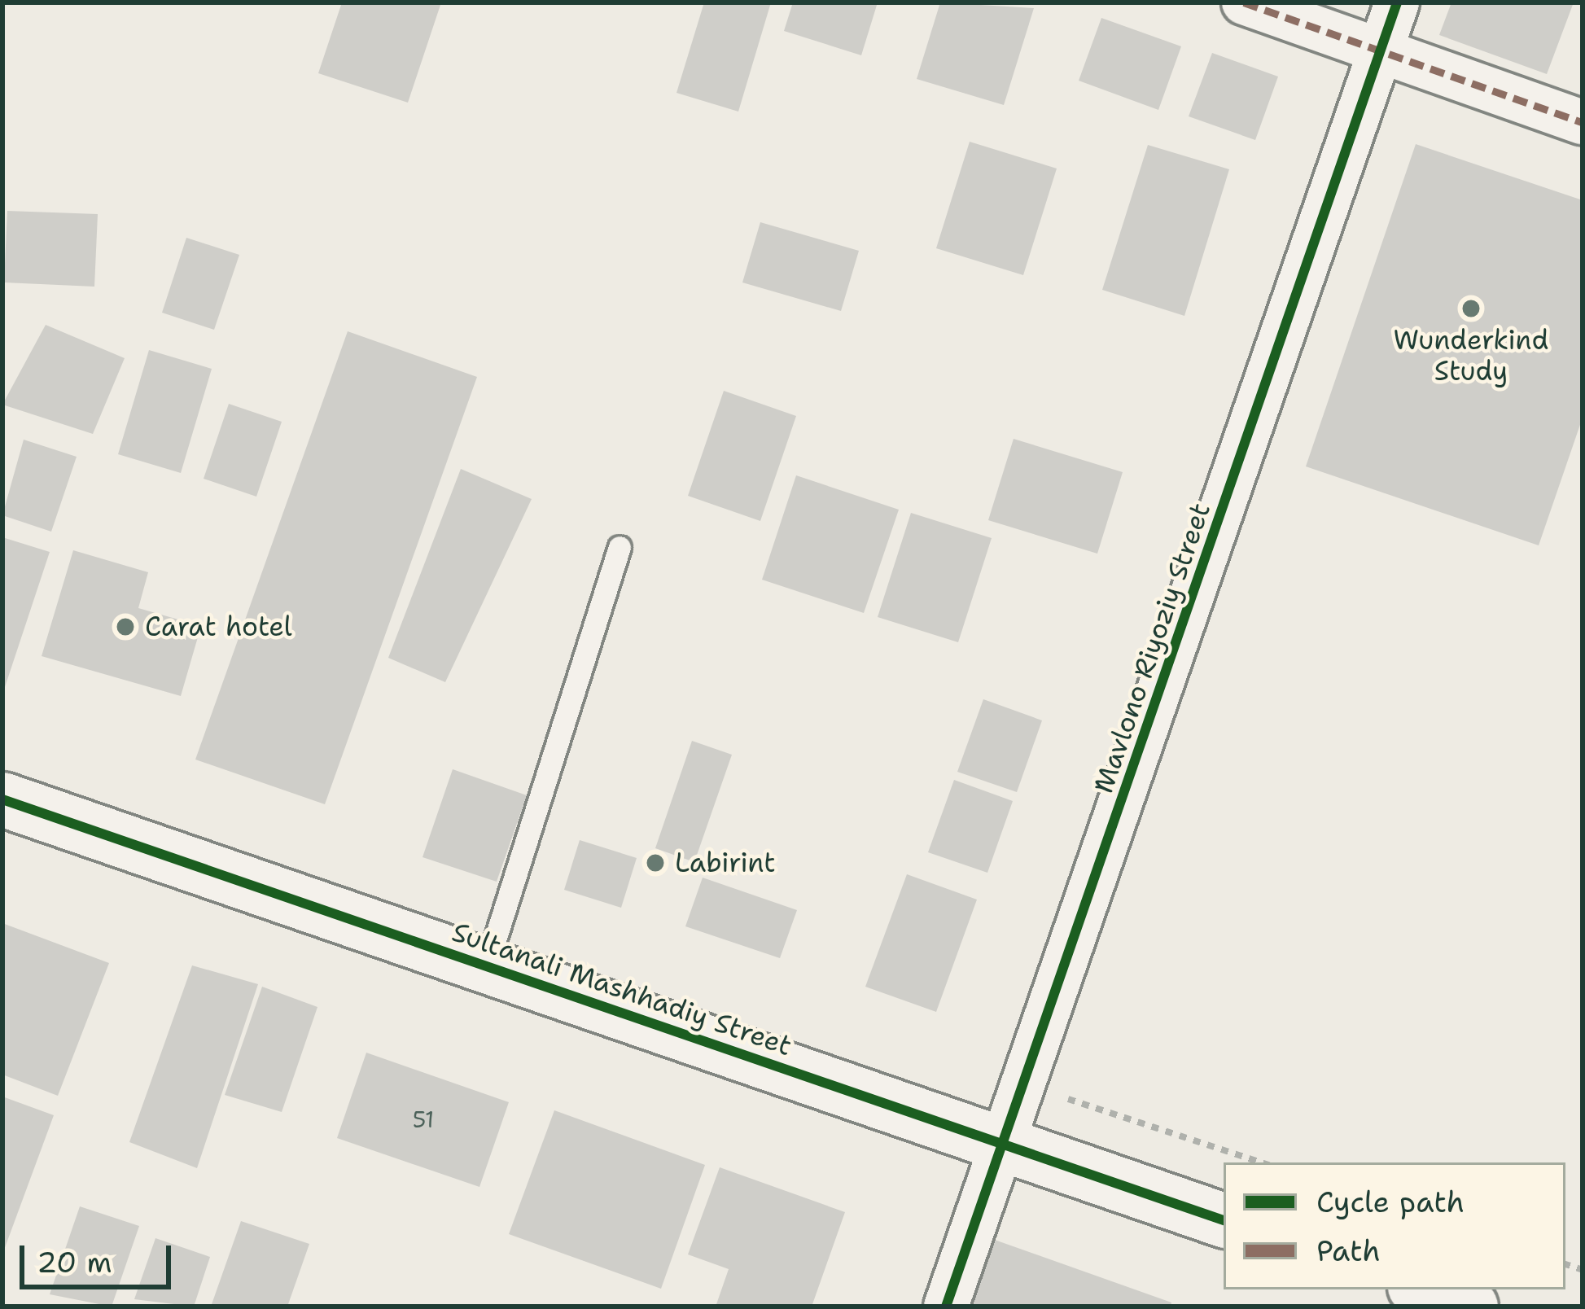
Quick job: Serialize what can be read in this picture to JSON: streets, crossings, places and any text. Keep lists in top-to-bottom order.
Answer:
{
  "streets": {
    "street": ["Mavlono Riyoziy Street", "Sultаnali Mashhadiy Street"]
  },
  "crossings": [
    ["Mavlono Riyoziy Street", "Sultаnali Mashhadiy Street"]
  ],
  "places": ["Wunderkind Study", "Carat hotel", "Labirint"],
  "house_numbers": ["51"],
  "legend": ["Cycle path", "Path"],
  "scale_bar": "20 m"
}
